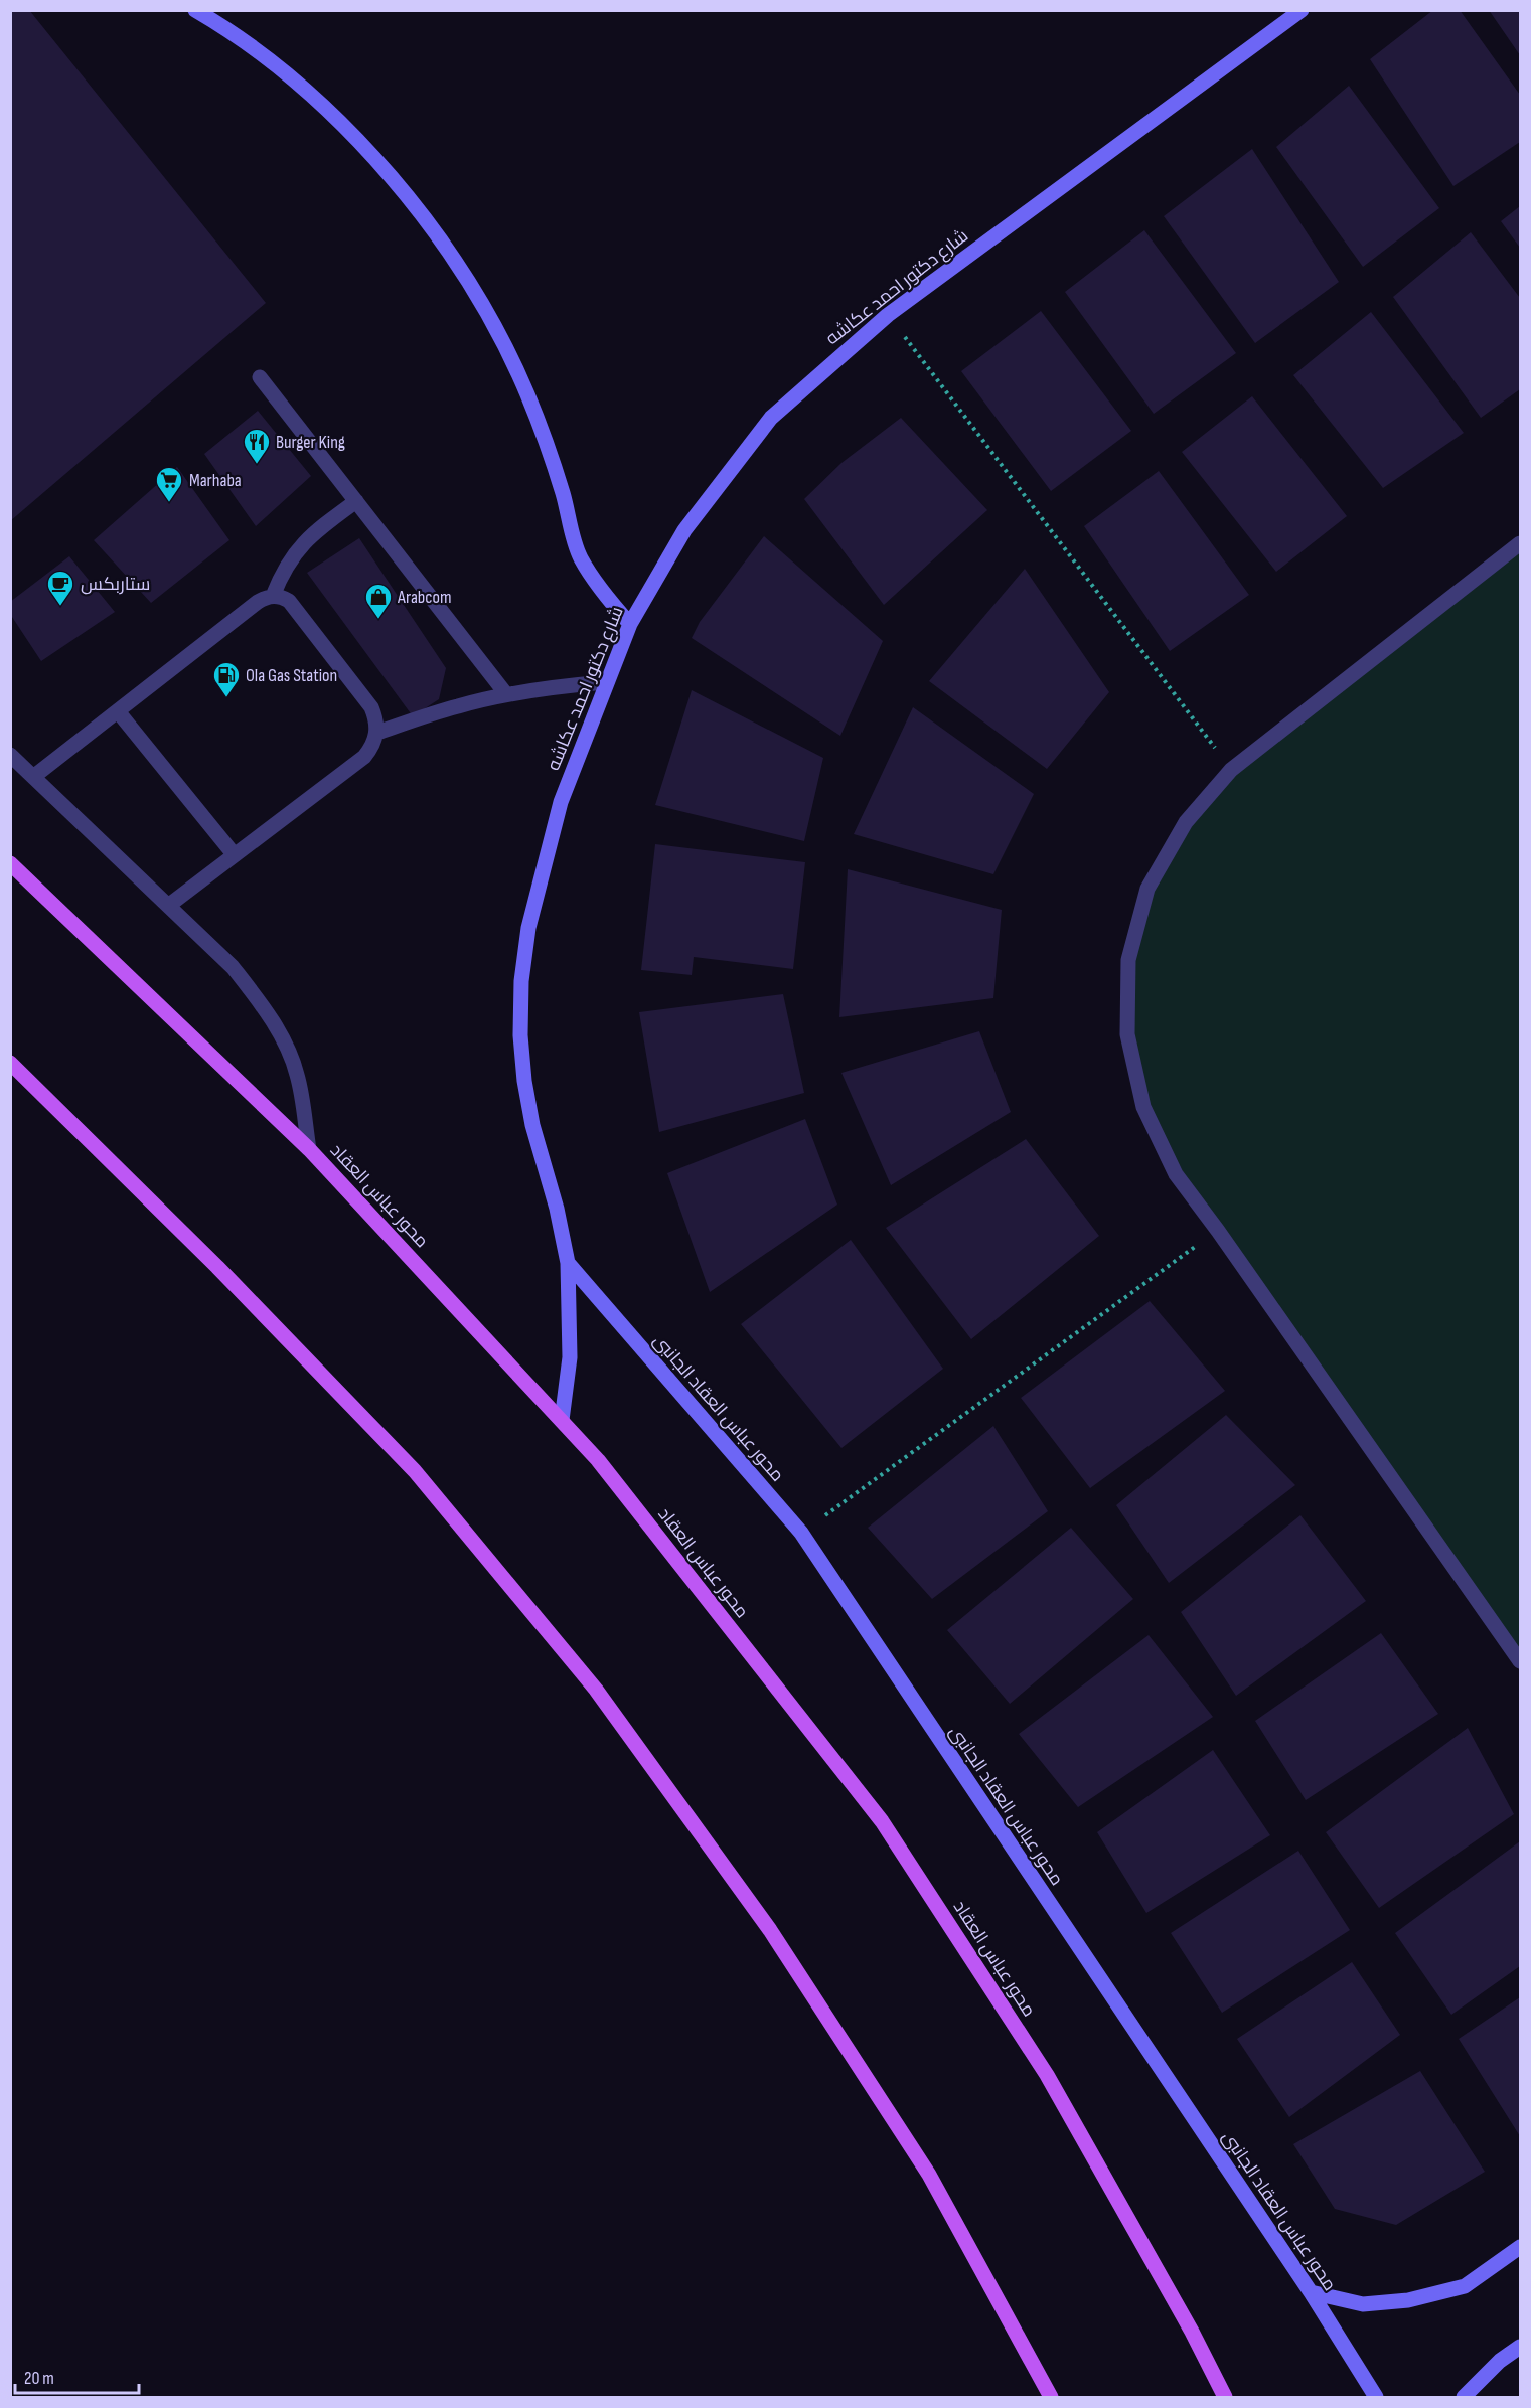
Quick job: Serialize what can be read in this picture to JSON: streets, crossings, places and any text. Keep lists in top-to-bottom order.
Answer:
{
  "streets": {
    "main road": ["محور عباس العقاد"],
    "street": ["شارع دكتور احمد عكاشه", "محور عباس العقاد الجانبى"]
  },
  "crossings": [
    ["شارع دكتور احمد عكاشه", "محور عباس العقاد"],
    ["شارع دكتور احمد عكاشه", "محور عباس العقاد الجانبى"]
  ],
  "places": {
    "restaurant": ["Burger King"],
    "supermarket": ["Marhaba"],
    "cafe": ["ستاربكس"],
    "shop": ["Arabcom"],
    "fuel station": ["Ola Gas Station"]
  },
  "scale_bar": "20 m"
}
